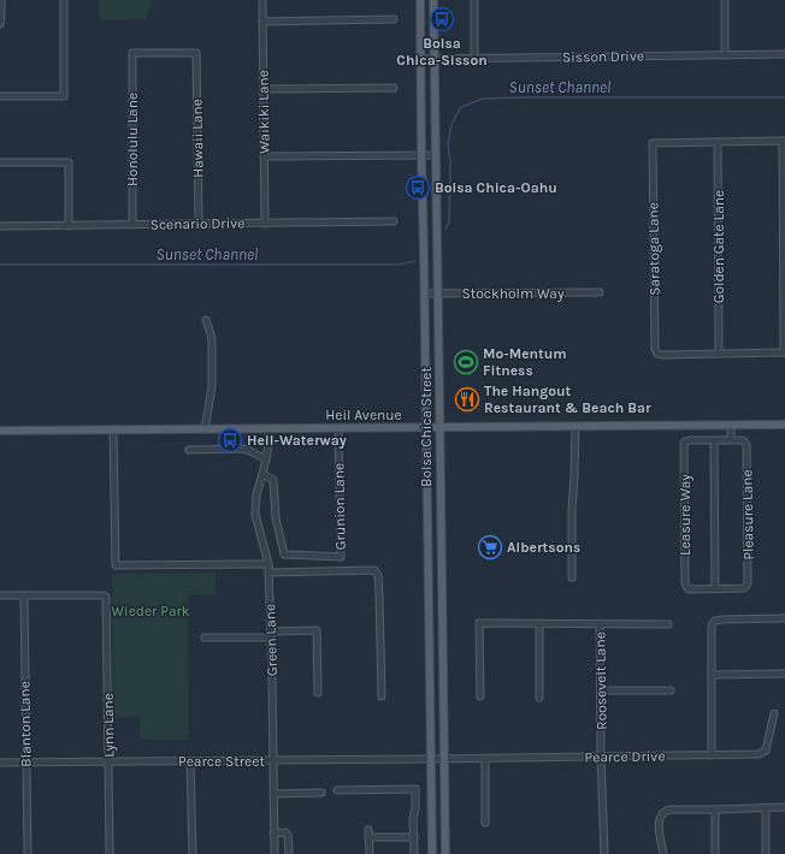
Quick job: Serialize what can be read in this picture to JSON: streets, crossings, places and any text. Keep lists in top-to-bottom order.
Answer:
{
  "streets": {
    "main road": ["Heil Avenue", "Bolsa Chica Street"],
    "street": [
      "Sisson Drive",
      "Waikiki Lane",
      "Hawaii Lane",
      "Honolulu Lane",
      "Scenario Drive",
      "Golden Gate Lane",
      "Saratoga Lane",
      "Stockholm Way",
      "Grunion Lane",
      "Leasure Way",
      "Pleasure Lane",
      "Green Lane",
      "Roosevelt Lane",
      "Blanton Lane",
      "Lynn Lane",
      "Pearce Drive",
      "Pearce Street"
    ]
  },
  "crossings": [
    ["Sisson Drive", "Bolsa Chica Street"],
    ["Waikiki Lane", "Scenario Drive"],
    ["Hawaii Lane", "Honolulu Lane"],
    ["Hawaii Lane", "Scenario Drive"],
    ["Honolulu Lane", "Scenario Drive"],
    ["Golden Gate Lane", "Saratoga Lane"],
    ["Stockholm Way", "Bolsa Chica Street"],
    ["Heil Avenue", "Bolsa Chica Street"],
    ["Heil Avenue", "Grunion Lane"],
    ["Heil Avenue", "Green Lane"],
    ["Bolsa Chica Street", "Pearce Drive"],
    ["Bolsa Chica Street", "Pearce Street"],
    ["Grunion Lane", "Green Lane"],
    ["Leasure Way", "Pleasure Lane"],
    ["Green Lane", "Pearce Street"],
    ["Roosevelt Lane", "Pearce Drive"],
    ["Blanton Lane", "Lynn Lane"],
    ["Blanton Lane", "Pearce Street"],
    ["Lynn Lane", "Pearce Street"],
    ["Pearce Drive", "Pearce Street"]
  ],
  "water": ["Sunset Channel"],
  "parks": ["Wieder Park"],
  "places": {
    "bus stop": ["Bolsa Chica-Sisson", "Bolsa Chica-Oahu", "Heil-Waterway"],
    "sports": ["Mo-Mentum Fitness"],
    "restaurant": ["The Hangout Restaurant & Beach Bar"],
    "supermarket": ["Albertsons"]
  }
}
